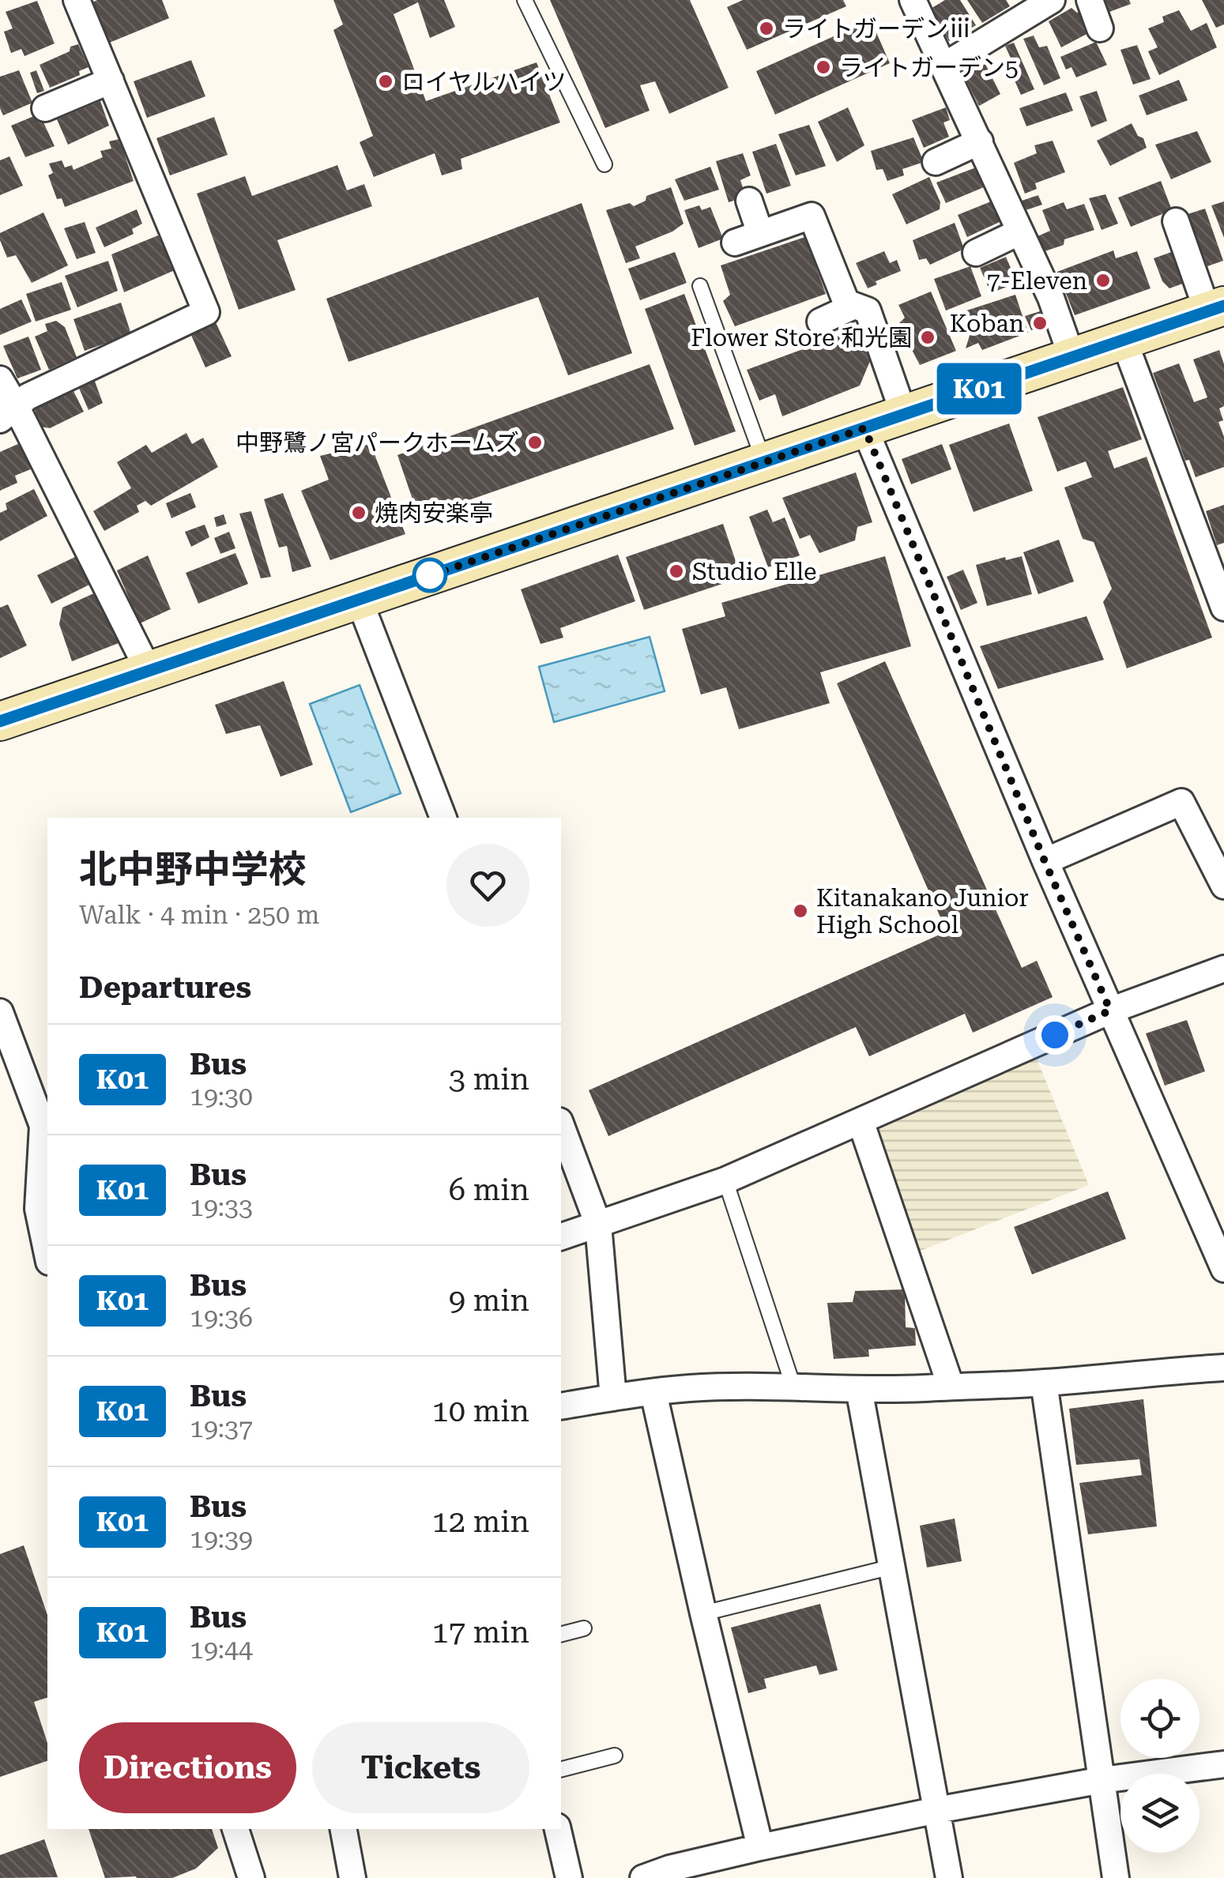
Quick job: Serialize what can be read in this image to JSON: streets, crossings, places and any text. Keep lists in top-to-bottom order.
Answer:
{
  "places": [
    "ライトガーデンⅲ",
    "ライトガーデン5",
    "ロイヤルハイツ",
    "7-Eleven",
    "Koban",
    "Flower Store 和光園",
    "中野鷺ノ宮パークホームズ",
    "焼肉安楽亭",
    "Studio Elle",
    "Kitanakano Junior High School"
  ],
  "lines": ["bus line K01"],
  "page": {
    "on_map": "K01",
    "heading": [
      ["北中野中学校", "Walk · 4 min · 250 m"],
      "Departures"
    ],
    "list": [
      {
        "mark": "K01",
        "name": "Bus",
        "note": "19:30",
        "value": "3 min"
      },
      {
        "mark": "K01",
        "name": "Bus",
        "note": "19:33",
        "value": "6 min"
      },
      {
        "mark": "K01",
        "name": "Bus",
        "note": "19:36",
        "value": "9 min"
      },
      {
        "mark": "K01",
        "name": "Bus",
        "note": "19:37",
        "value": "10 min"
      },
      {
        "mark": "K01",
        "name": "Bus",
        "note": "19:39",
        "value": "12 min"
      },
      {
        "mark": "K01",
        "name": "Bus",
        "note": "19:44",
        "value": "17 min"
      }
    ],
    "buttons": ["Directions", "Tickets"]
  }
}
